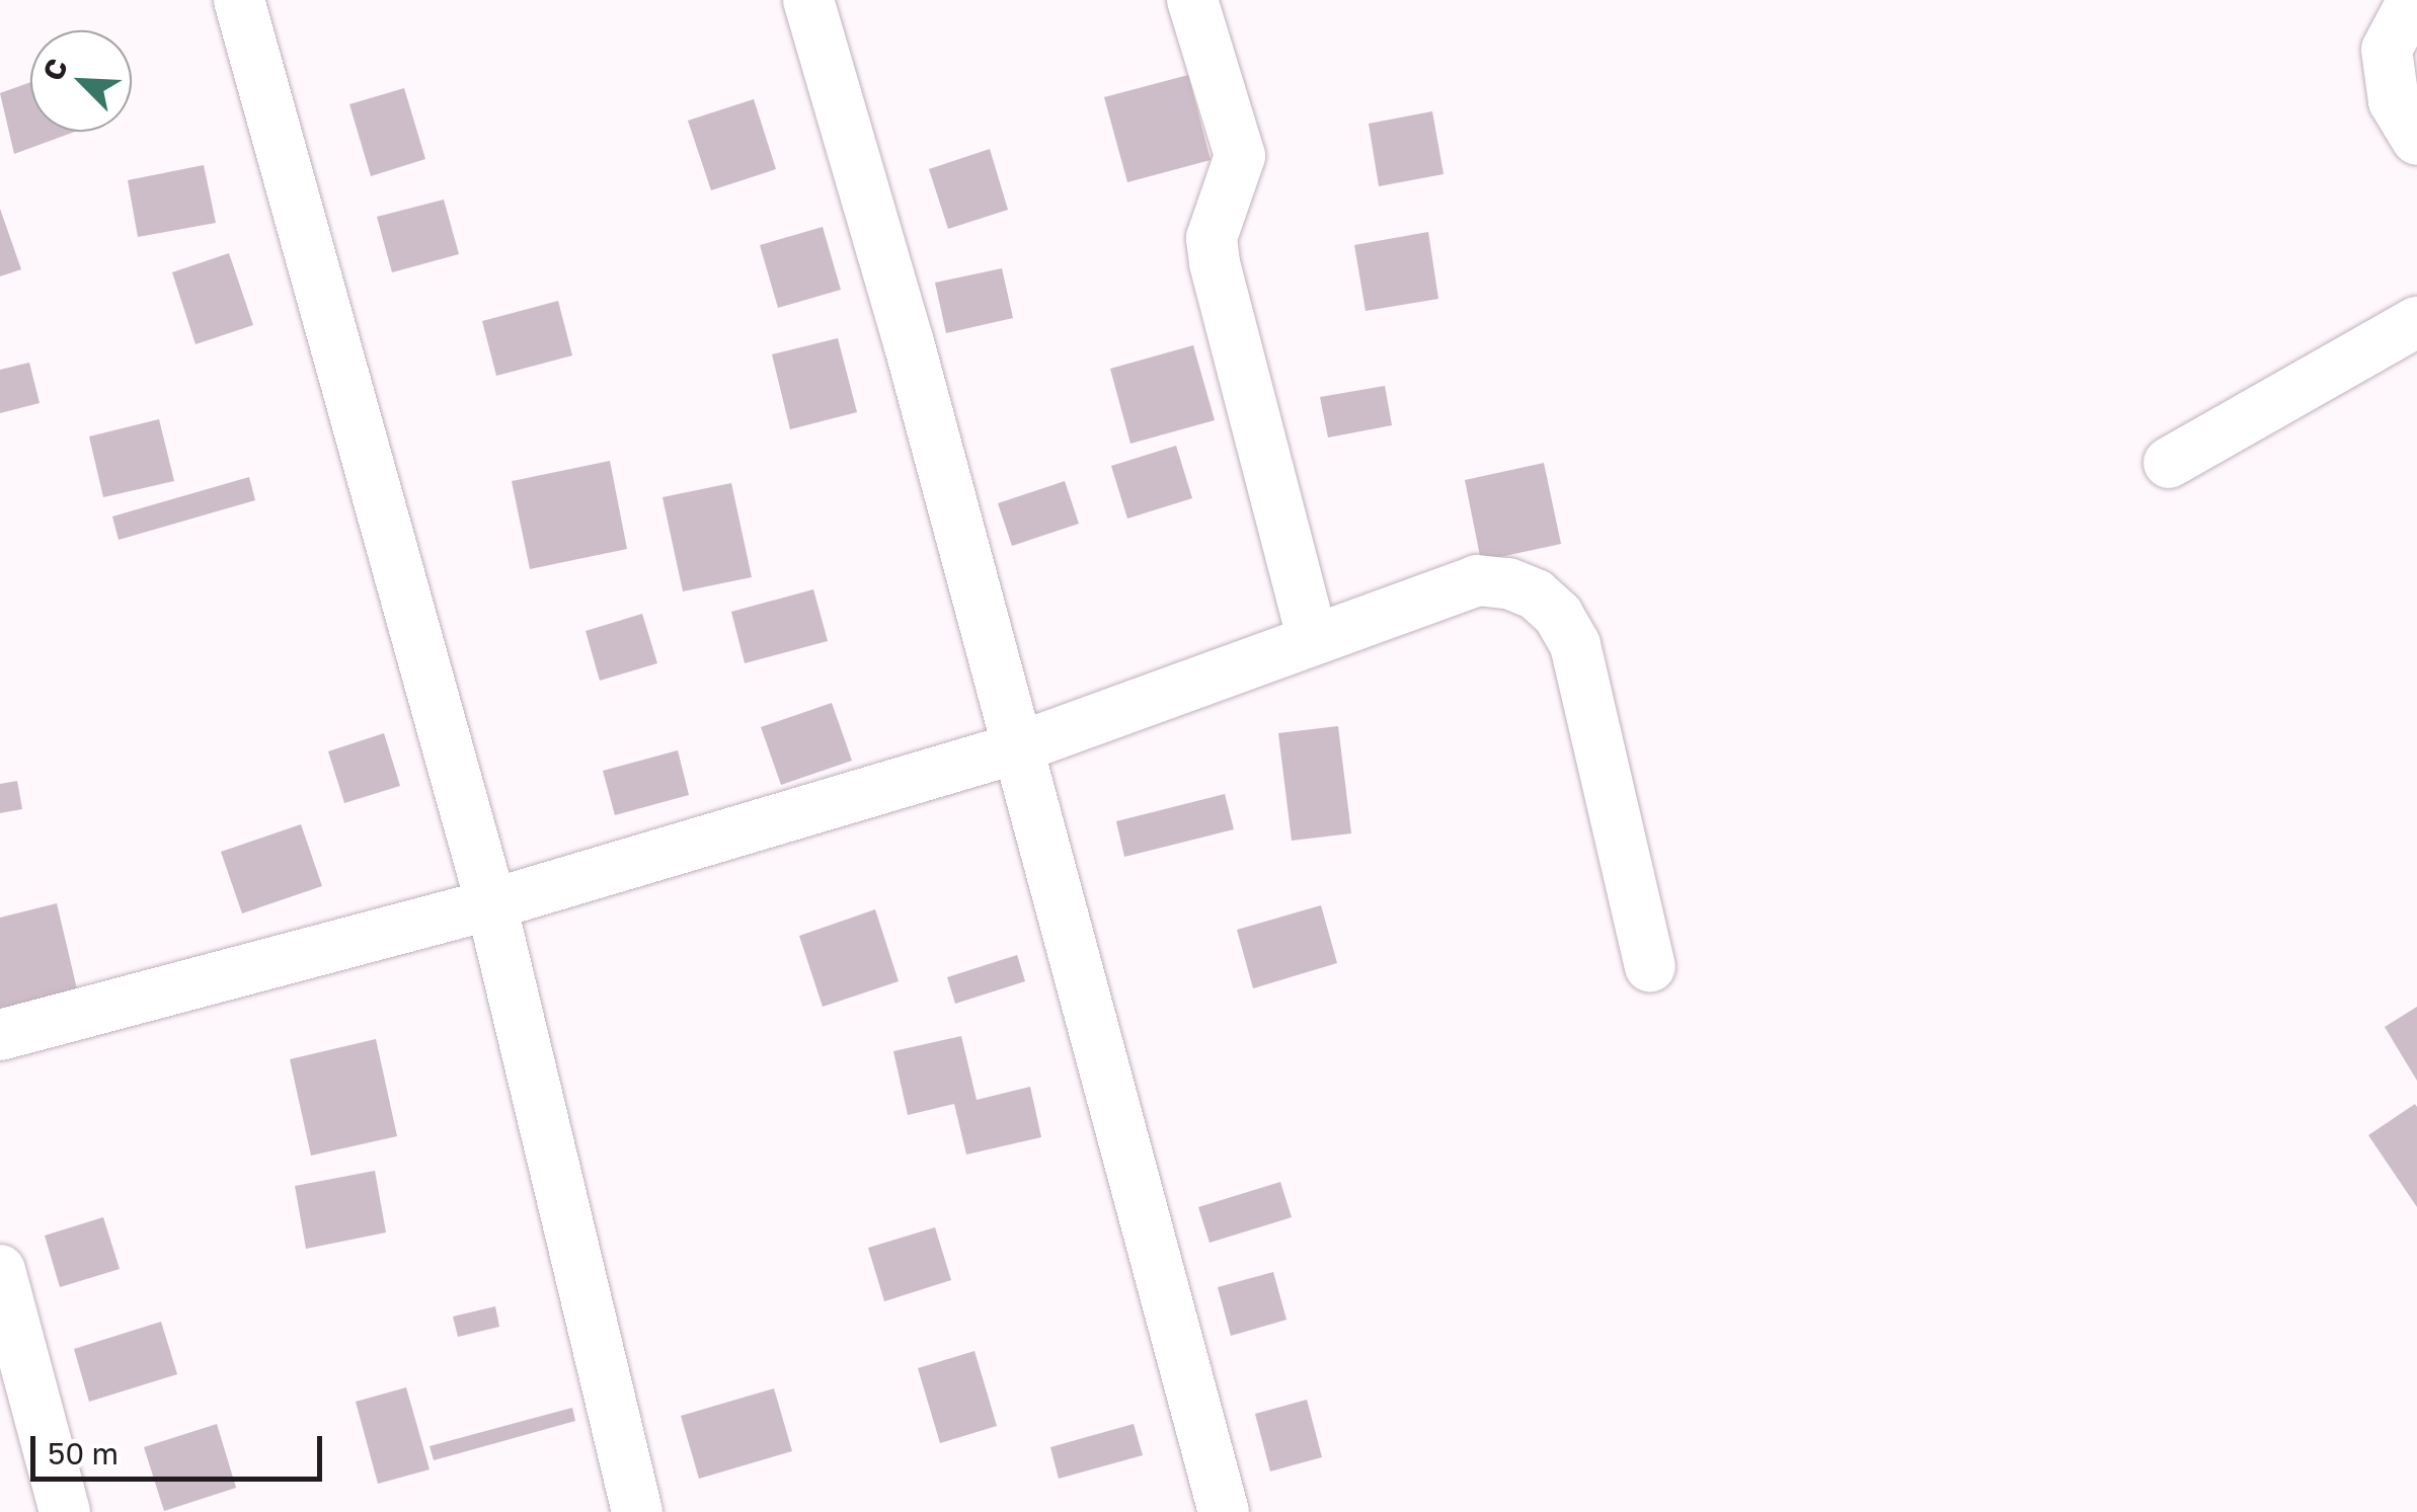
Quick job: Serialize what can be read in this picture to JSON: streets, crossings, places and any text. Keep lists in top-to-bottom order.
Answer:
{
  "scale_bar": "50 m",
  "north": "top left"
}
